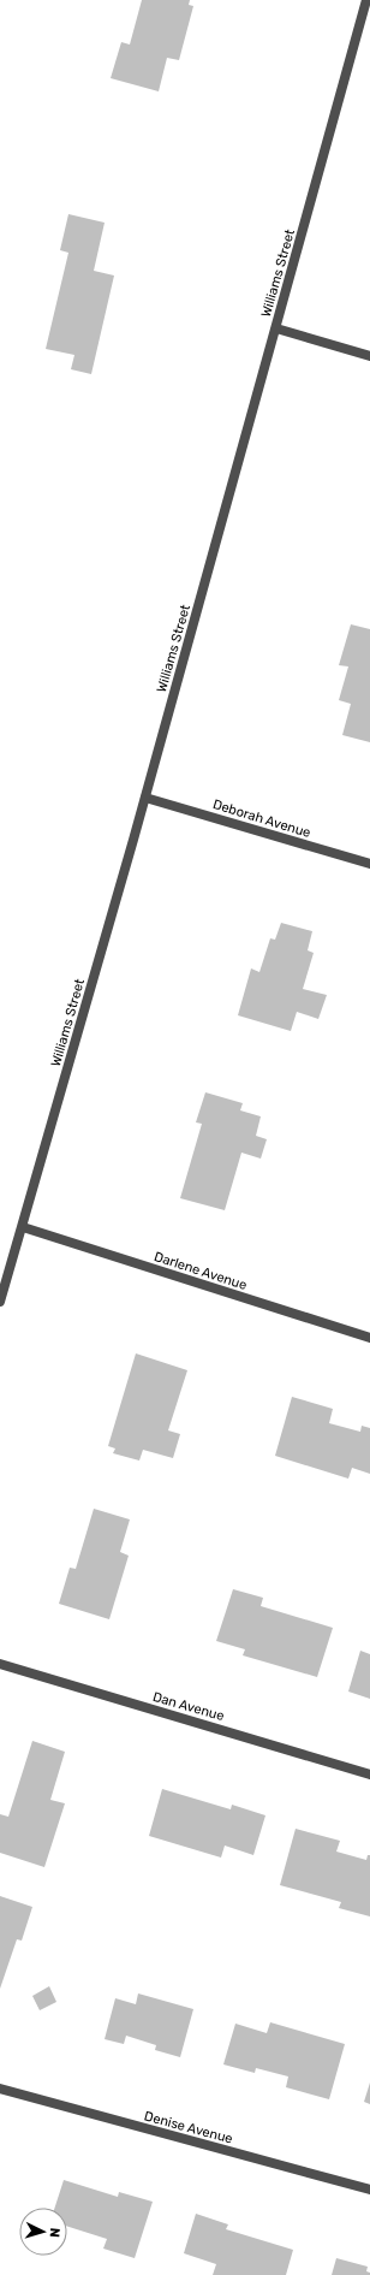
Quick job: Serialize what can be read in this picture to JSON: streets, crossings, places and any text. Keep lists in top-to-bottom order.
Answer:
{
  "streets": {
    "street": [
      "Williams Street",
      "Deborah Avenue",
      "Darlene Avenue",
      "Dan Avenue",
      "Denise Avenue"
    ]
  },
  "crossings": [
    ["Williams Street", "Deborah Avenue"],
    ["Williams Street", "Darlene Avenue"]
  ],
  "north": "right"
}
